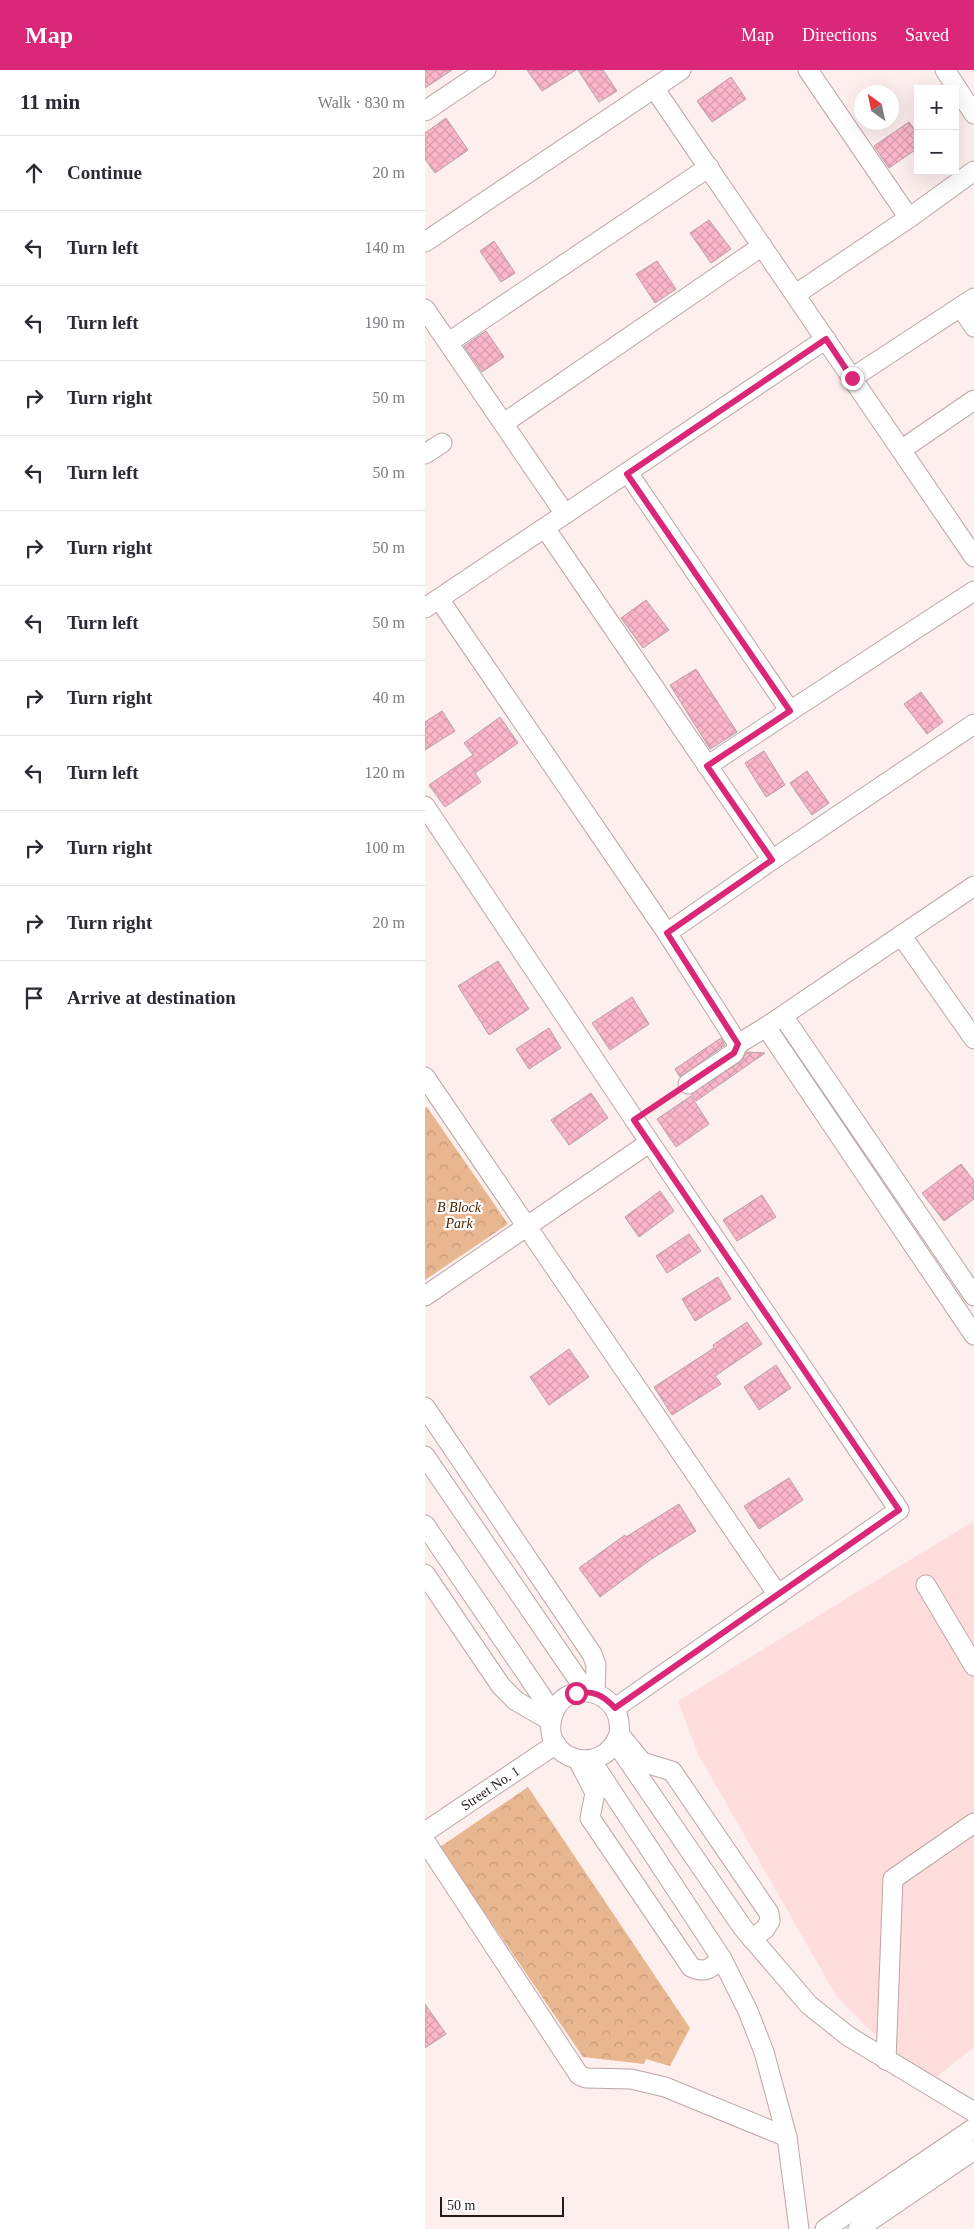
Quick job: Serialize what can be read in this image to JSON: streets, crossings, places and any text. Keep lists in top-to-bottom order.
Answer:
{
  "streets": {
    "street": ["Street No. 1"]
  },
  "parks": ["B Block Park"],
  "scale_bar": "50 m",
  "north": "top left",
  "page": {
    "header": "Map",
    "nav": ["Map", "Directions", "Saved"],
    "heading": ["11 min", "Walk · 830 m"],
    "map_buttons": ["+", "−"],
    "list": [
      ["Continue", "20 m"],
      ["Turn left", "140 m"],
      ["Turn left", "190 m"],
      ["Turn right", "50 m"],
      ["Turn left", "50 m"],
      ["Turn right", "50 m"],
      ["Turn left", "50 m"],
      ["Turn right", "40 m"],
      ["Turn left", "120 m"],
      ["Turn right", "100 m"],
      ["Turn right", "20 m"],
      "Arrive at destination"
    ],
    "scale": "50 m"
  }
}
